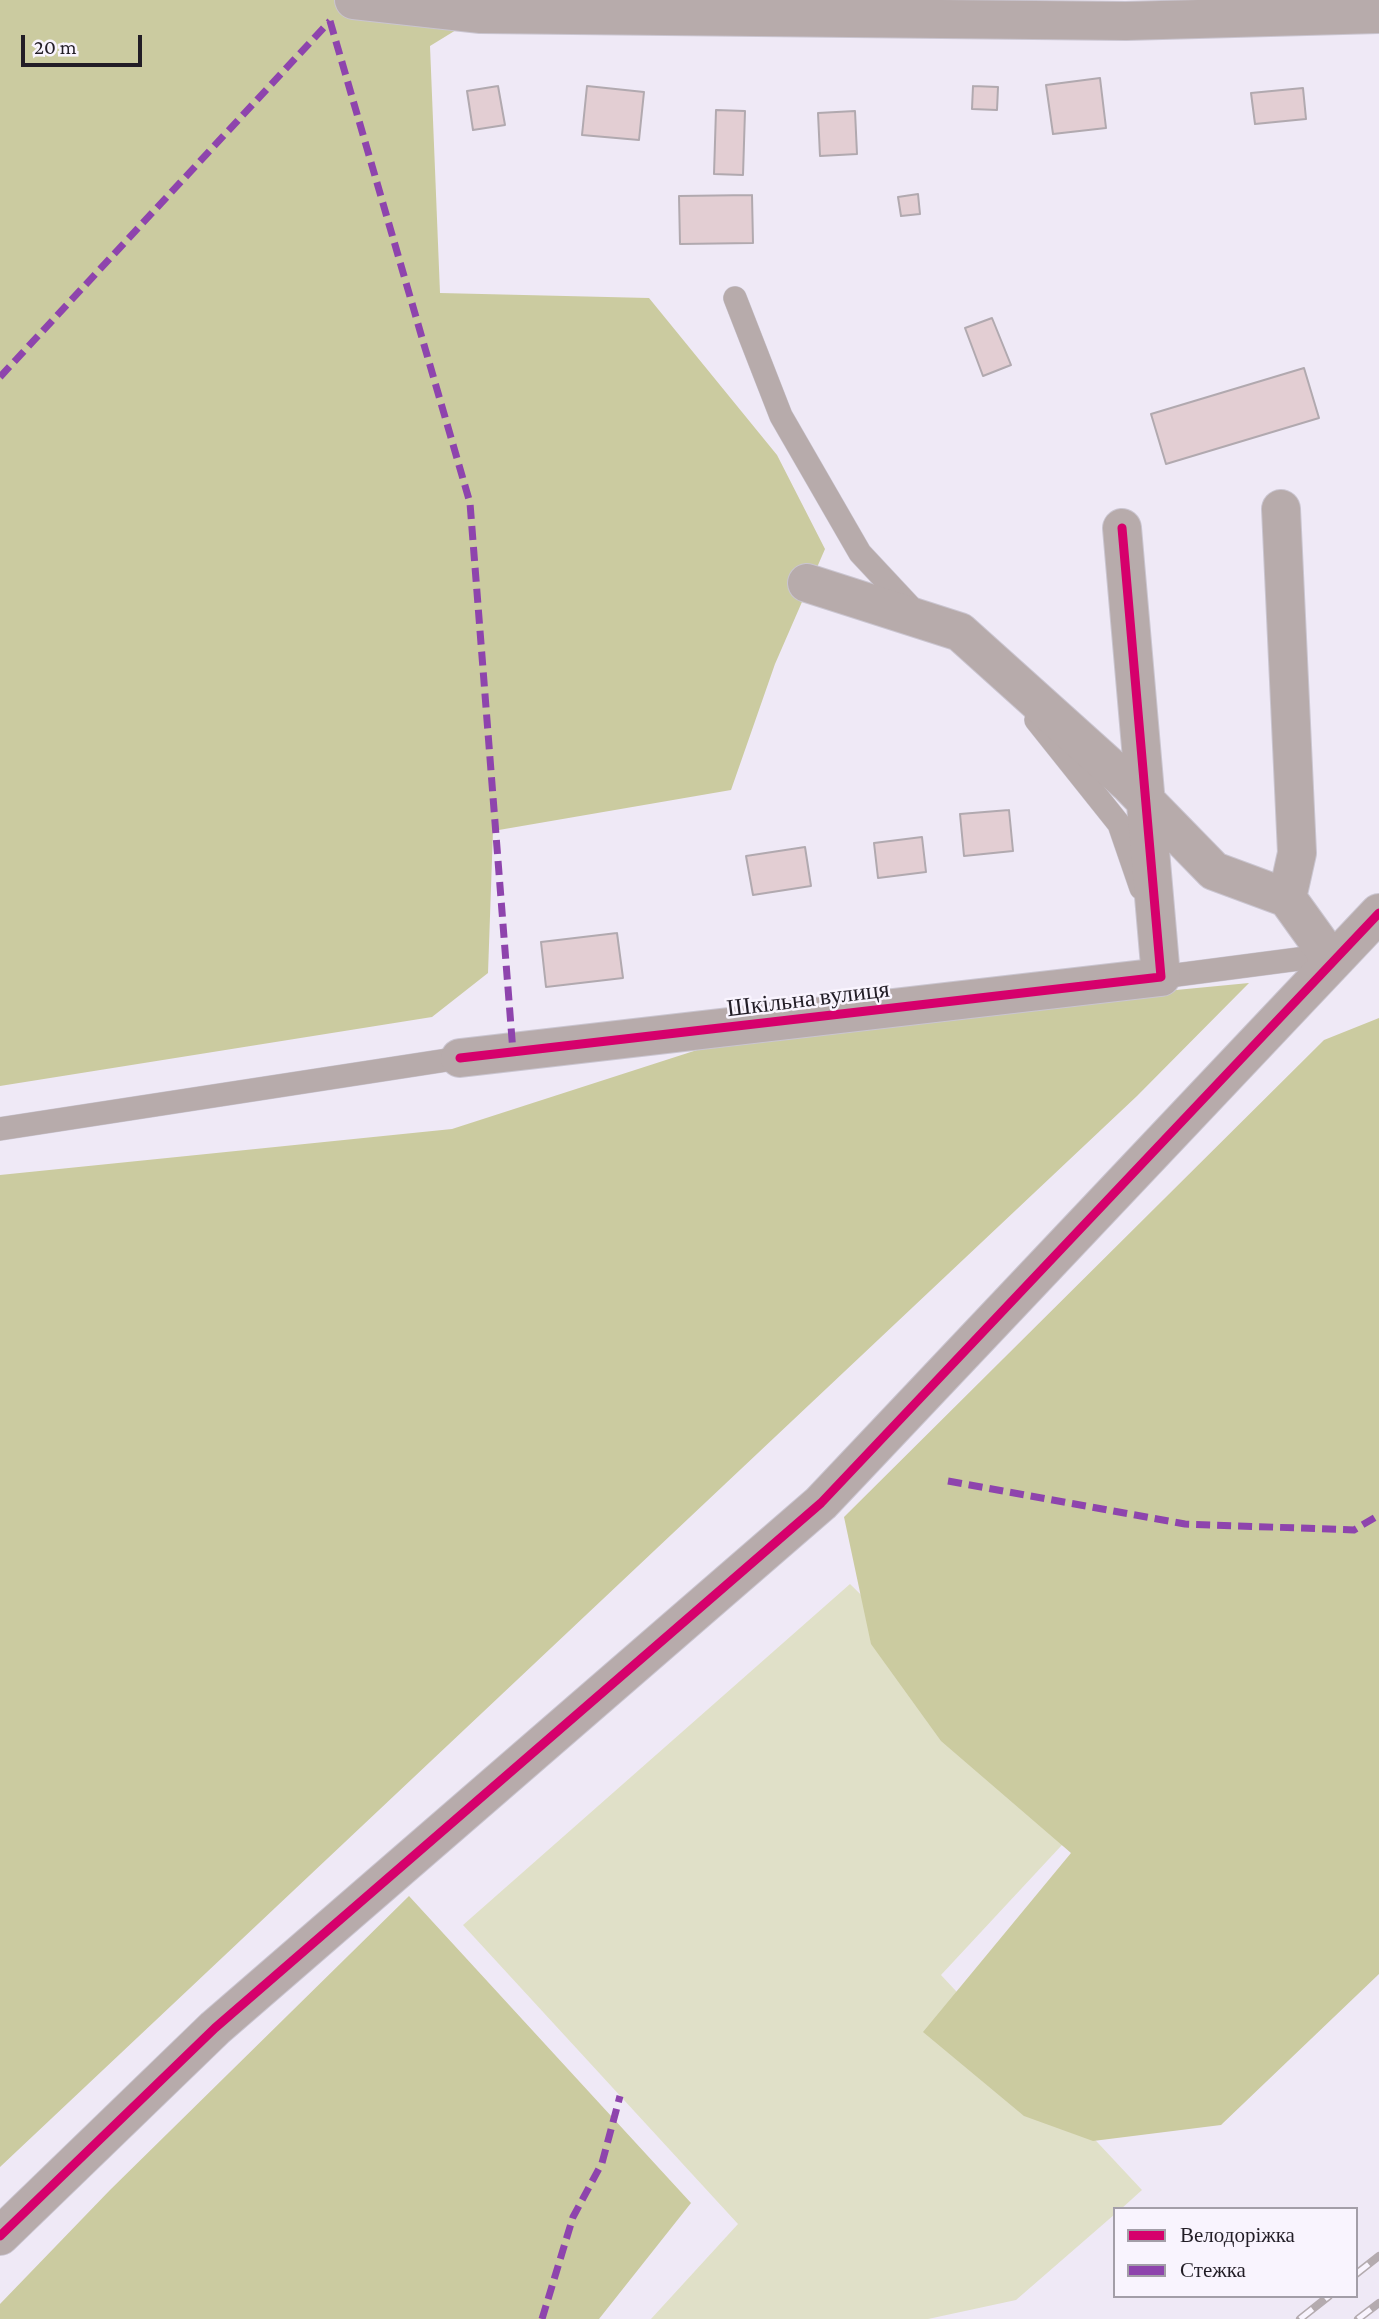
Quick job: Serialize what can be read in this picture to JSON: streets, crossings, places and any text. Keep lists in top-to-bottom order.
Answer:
{
  "streets": {
    "street": ["Шкільна вулиця"]
  },
  "legend": ["Велодоріжка", "Стежка"],
  "scale_bar": "20 m"
}
